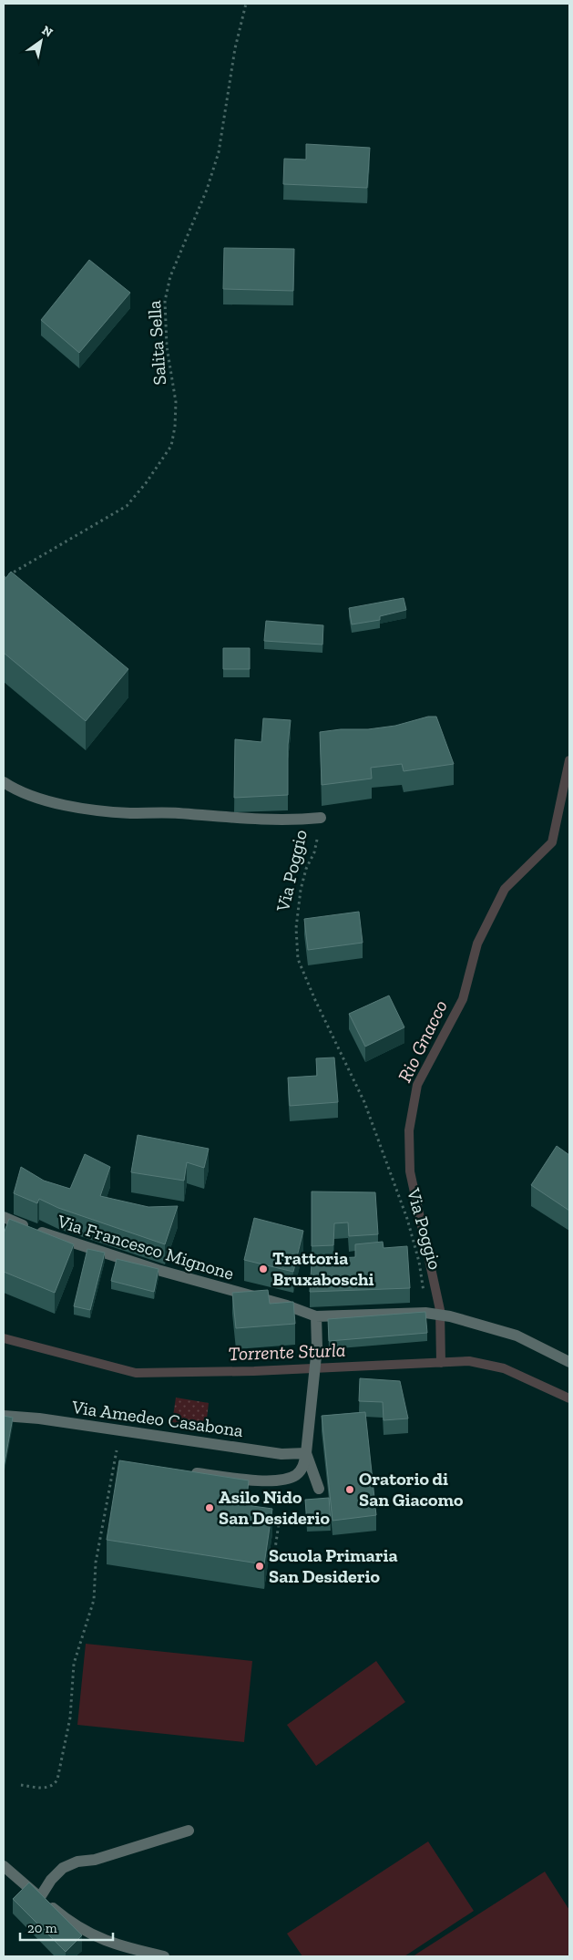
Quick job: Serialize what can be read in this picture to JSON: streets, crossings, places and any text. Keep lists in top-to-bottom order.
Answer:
{
  "streets": {
    "street": ["Via Poggio", "Via Francesco Mignone", "Via Amedeo Casabona"],
    "path": ["Salita Sella"]
  },
  "crossings": [
    ["Via Poggio", "Via Francesco Mignone"]
  ],
  "water": ["Rio Gnacco", "Torrente Sturla"],
  "places": [
    "Trattoria Bruxaboschi",
    "Oratorio di San Giacomo",
    "Asilo Nido San Desiderio",
    "Scuola Primaria San Desiderio"
  ],
  "scale_bar": "20 m",
  "north": "top right"
}
